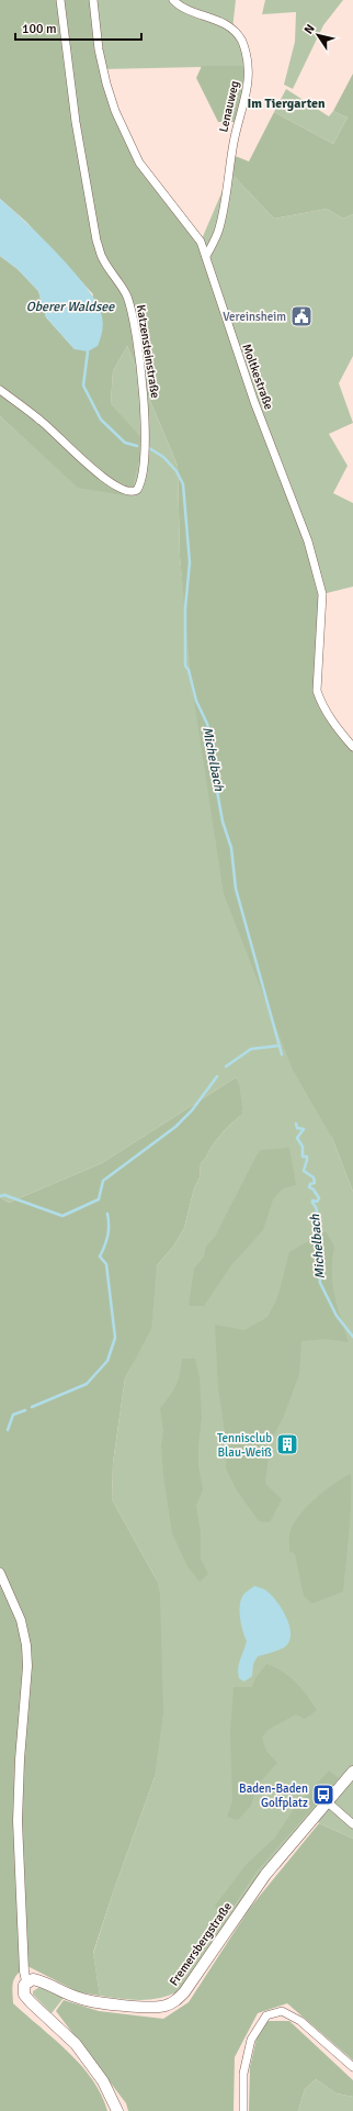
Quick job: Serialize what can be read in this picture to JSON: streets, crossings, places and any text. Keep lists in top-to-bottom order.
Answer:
{
  "streets": {
    "main road": ["Fremersbergstraße"],
    "street": ["Lenauweg", "Katzensteinstraße", "Moltkestraße"]
  },
  "crossings": [
    ["Lenauweg", "Moltkestraße"]
  ],
  "districts": ["Im Tiergarten"],
  "water": ["Oberer Waldsee", "Michelbach"],
  "places": {
    "public building": ["Vereinsheim"],
    "building": ["Tennisclub Blau-Weiß"],
    "bus stop": ["Baden-Baden Golfplatz"]
  },
  "scale_bar": "100 m",
  "north": "top left"
}
